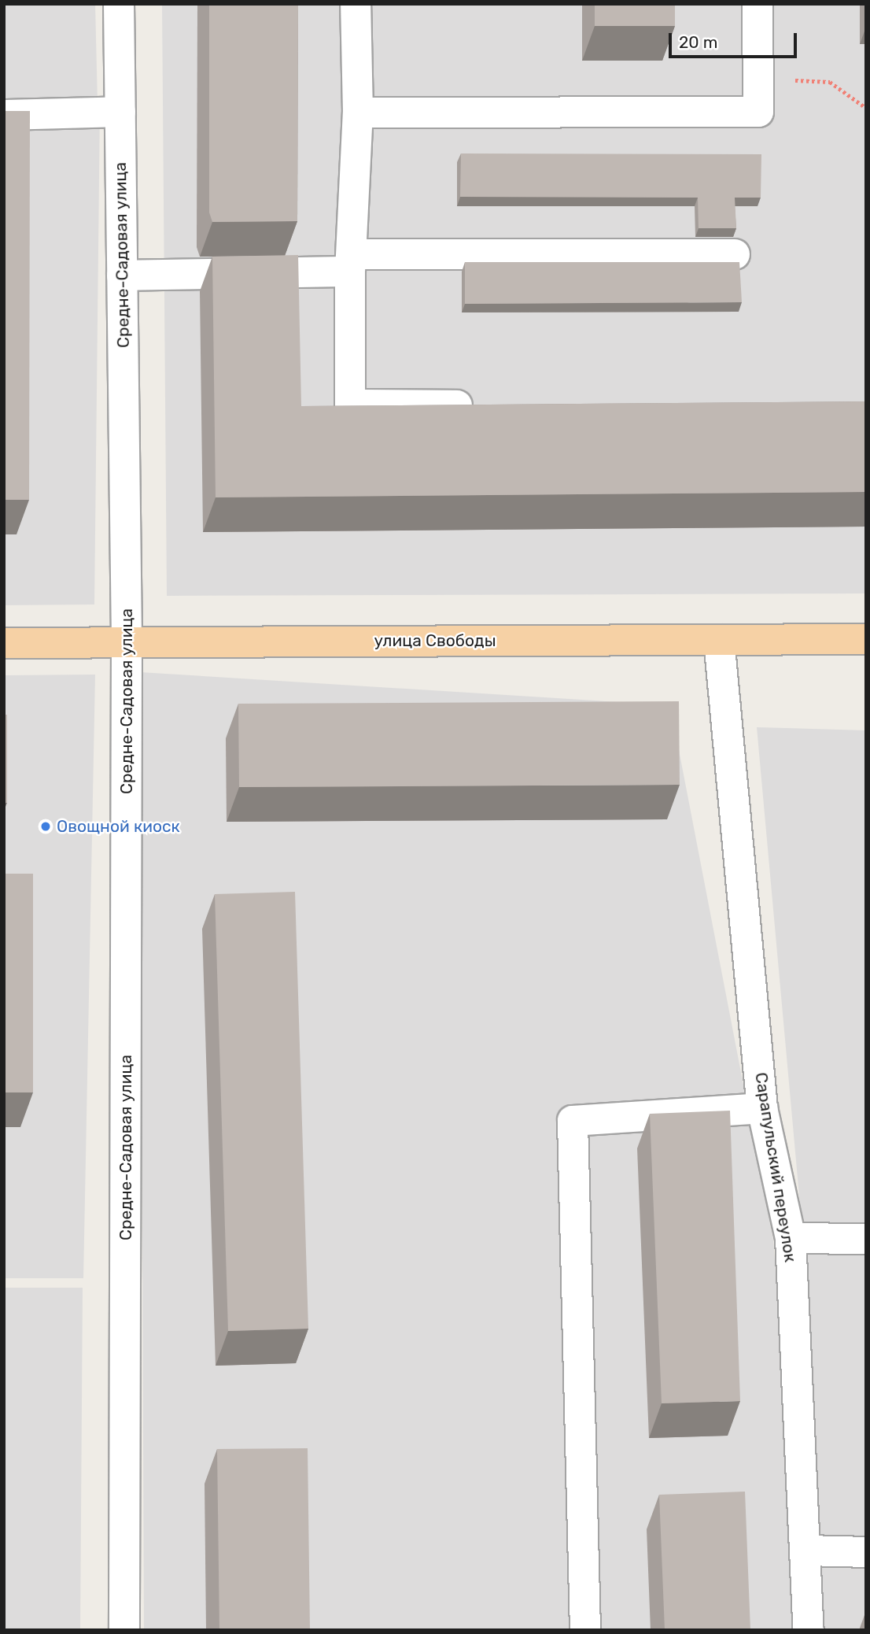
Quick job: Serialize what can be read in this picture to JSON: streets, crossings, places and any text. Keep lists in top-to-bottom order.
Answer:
{
  "streets": {
    "main road": ["улица Свободы"],
    "street": ["Средне-Садовая улица", "Сарапульский переулок"]
  },
  "crossings": [
    ["Средне-Садовая улица", "улица Свободы"],
    ["улица Свободы", "Сарапульский переулок"]
  ],
  "places": ["Овощной киоск"],
  "scale_bar": "20 m"
}
